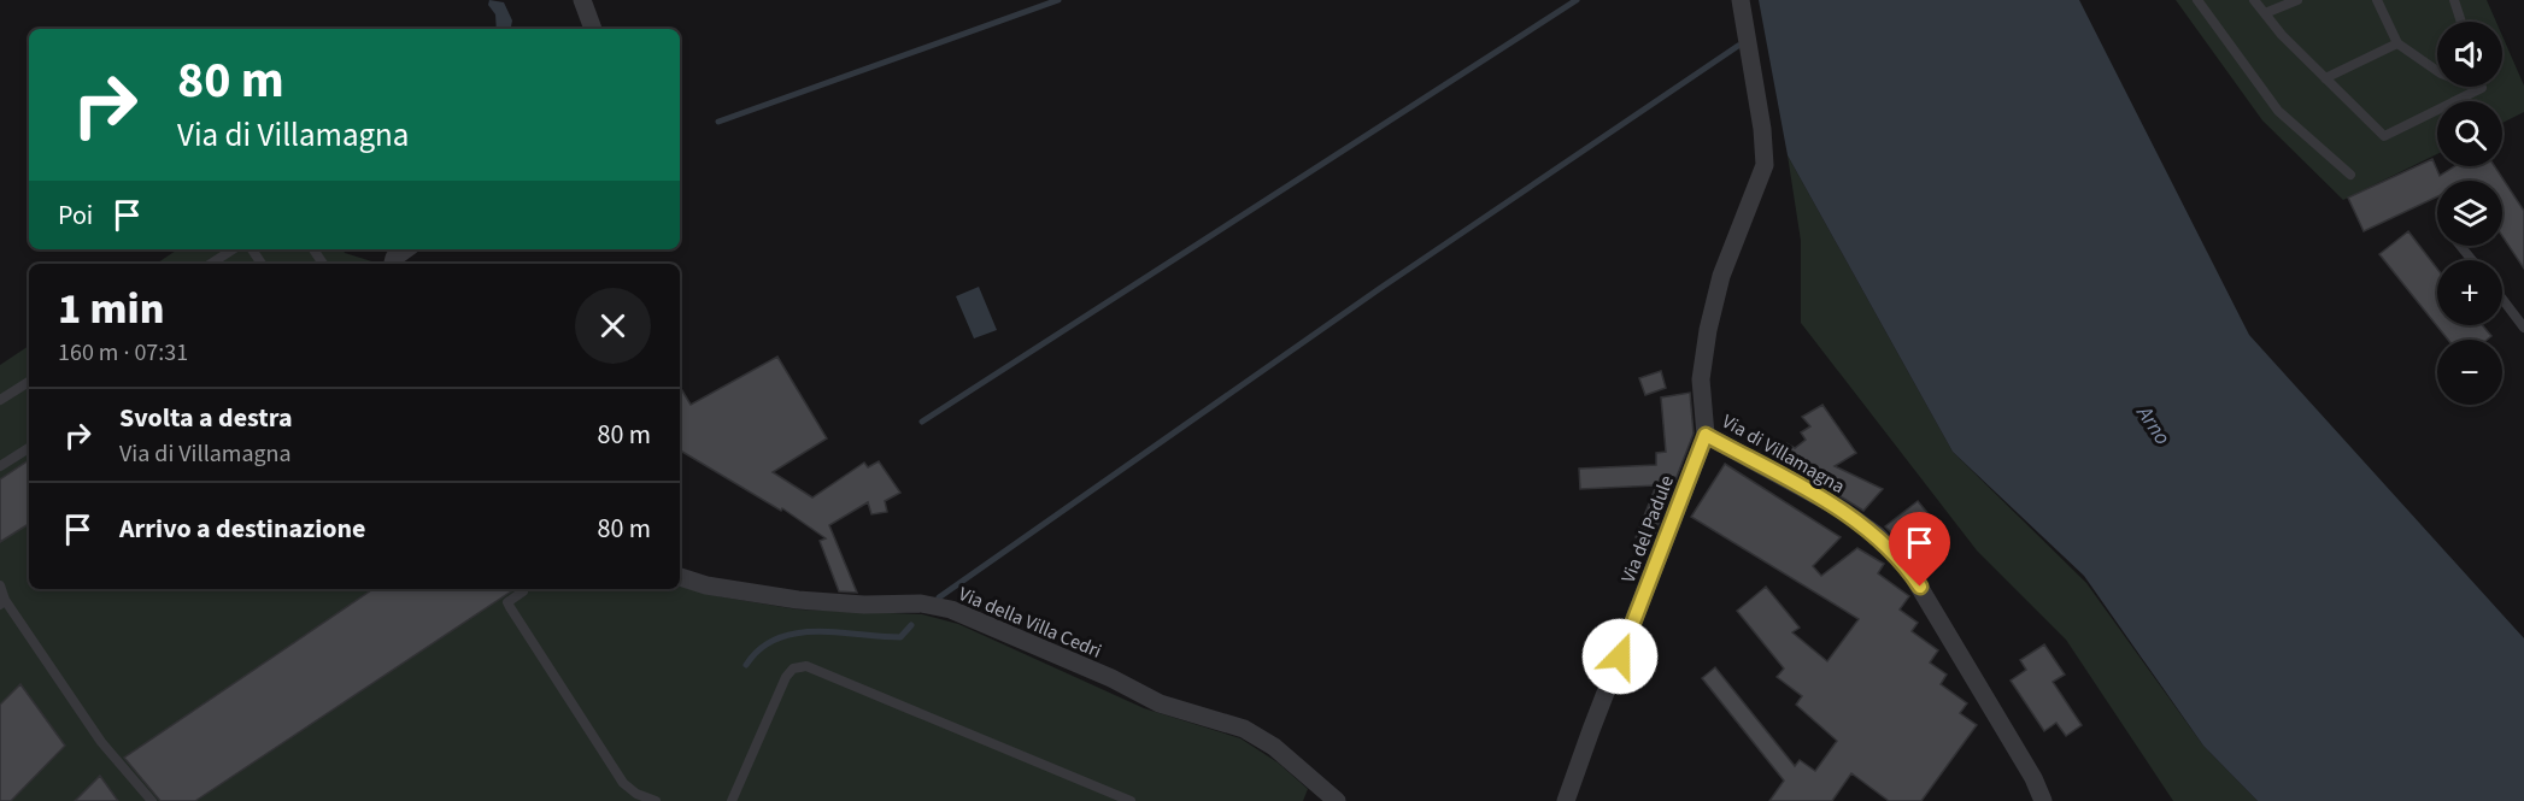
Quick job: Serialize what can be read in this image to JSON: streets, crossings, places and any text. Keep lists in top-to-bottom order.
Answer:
{
  "streets": {
    "street": ["Via di Villamagna", "Via del Padule", "Via della Villa Cedri"]
  },
  "crossings": [
    ["Via di Villamagna", "Via del Padule"]
  ],
  "water": ["Arno"],
  "page": {
    "map_buttons": ["+", "−"],
    "turn": ["80 m", "Via di Villamagna"],
    "then": "Poi",
    "heading": ["1 min", "160 m · 07:31"],
    "list": [
      {
        "name": "Svolta a destra",
        "note": "Via di Villamagna",
        "value": "80 m"
      },
      {
        "name": "Arrivo a destinazione",
        "value": "80 m"
      }
    ]
  }
}
